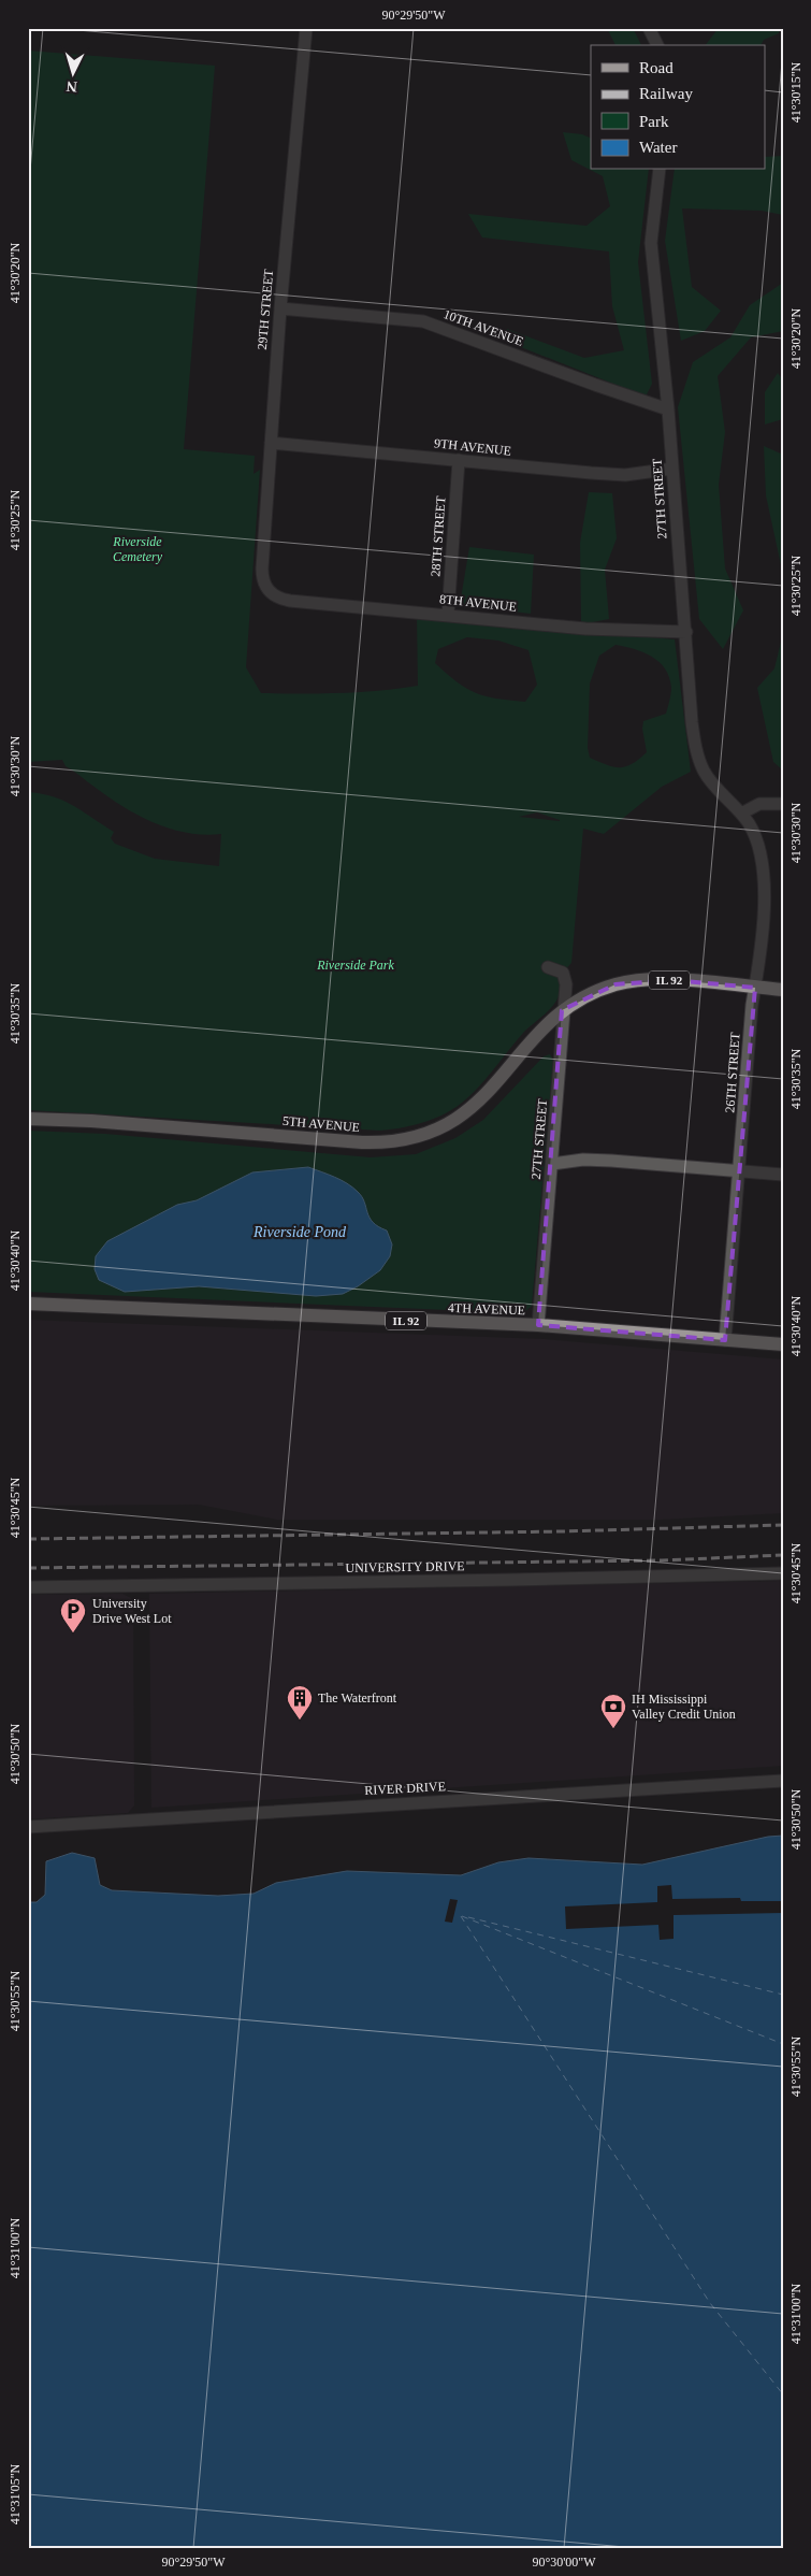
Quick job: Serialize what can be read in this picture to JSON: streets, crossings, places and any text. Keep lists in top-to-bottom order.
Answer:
{
  "streets": {
    "main road": ["IL 92", "5TH AVENUE", "4TH AVENUE"],
    "street": [
      "29TH STREET",
      "10TH AVENUE",
      "9TH AVENUE",
      "27TH STREET",
      "28TH STREET",
      "8TH AVENUE",
      "26TH STREET",
      "UNIVERSITY DRIVE",
      "RIVER DRIVE"
    ]
  },
  "crossings": [
    ["29TH STREET", "10TH AVENUE"],
    ["29TH STREET", "9TH AVENUE"],
    ["29TH STREET", "8TH AVENUE"],
    ["10TH AVENUE", "27TH STREET"],
    ["9TH AVENUE", "27TH STREET"],
    ["9TH AVENUE", "28TH STREET"],
    ["27TH STREET", "8TH AVENUE"],
    ["27TH STREET", "IL 92"],
    ["27TH STREET", "26TH STREET"],
    ["27TH STREET", "5TH AVENUE"],
    ["27TH STREET", "4TH AVENUE"],
    ["28TH STREET", "8TH AVENUE"],
    ["IL 92", "26TH STREET"],
    ["IL 92", "5TH AVENUE"],
    ["26TH STREET", "4TH AVENUE"]
  ],
  "water": ["Riverside Pond"],
  "parks": ["Riverside Cemetery", "Riverside Park"],
  "places": {
    "parking": ["University Drive West Lot"],
    "building": ["The Waterfront"],
    "bank": ["IH Mississippi Valley Credit Union"]
  },
  "legend": [
    "Road",
    "Railway",
    "Park",
    "Water"
  ],
  "north": "bottom",
  "coordinates": [
    "90°29'50\"W",
    "41°30'15\"N",
    "41°30'20\"N",
    "41°30'25\"N",
    "41°30'30\"N",
    "41°30'35\"N",
    "41°30'40\"N",
    "41°30'45\"N",
    "41°30'50\"N",
    "41°30'55\"N",
    "41°31'00\"N",
    "41°31'05\"N",
    "90°30'00\"W"
  ]
}
